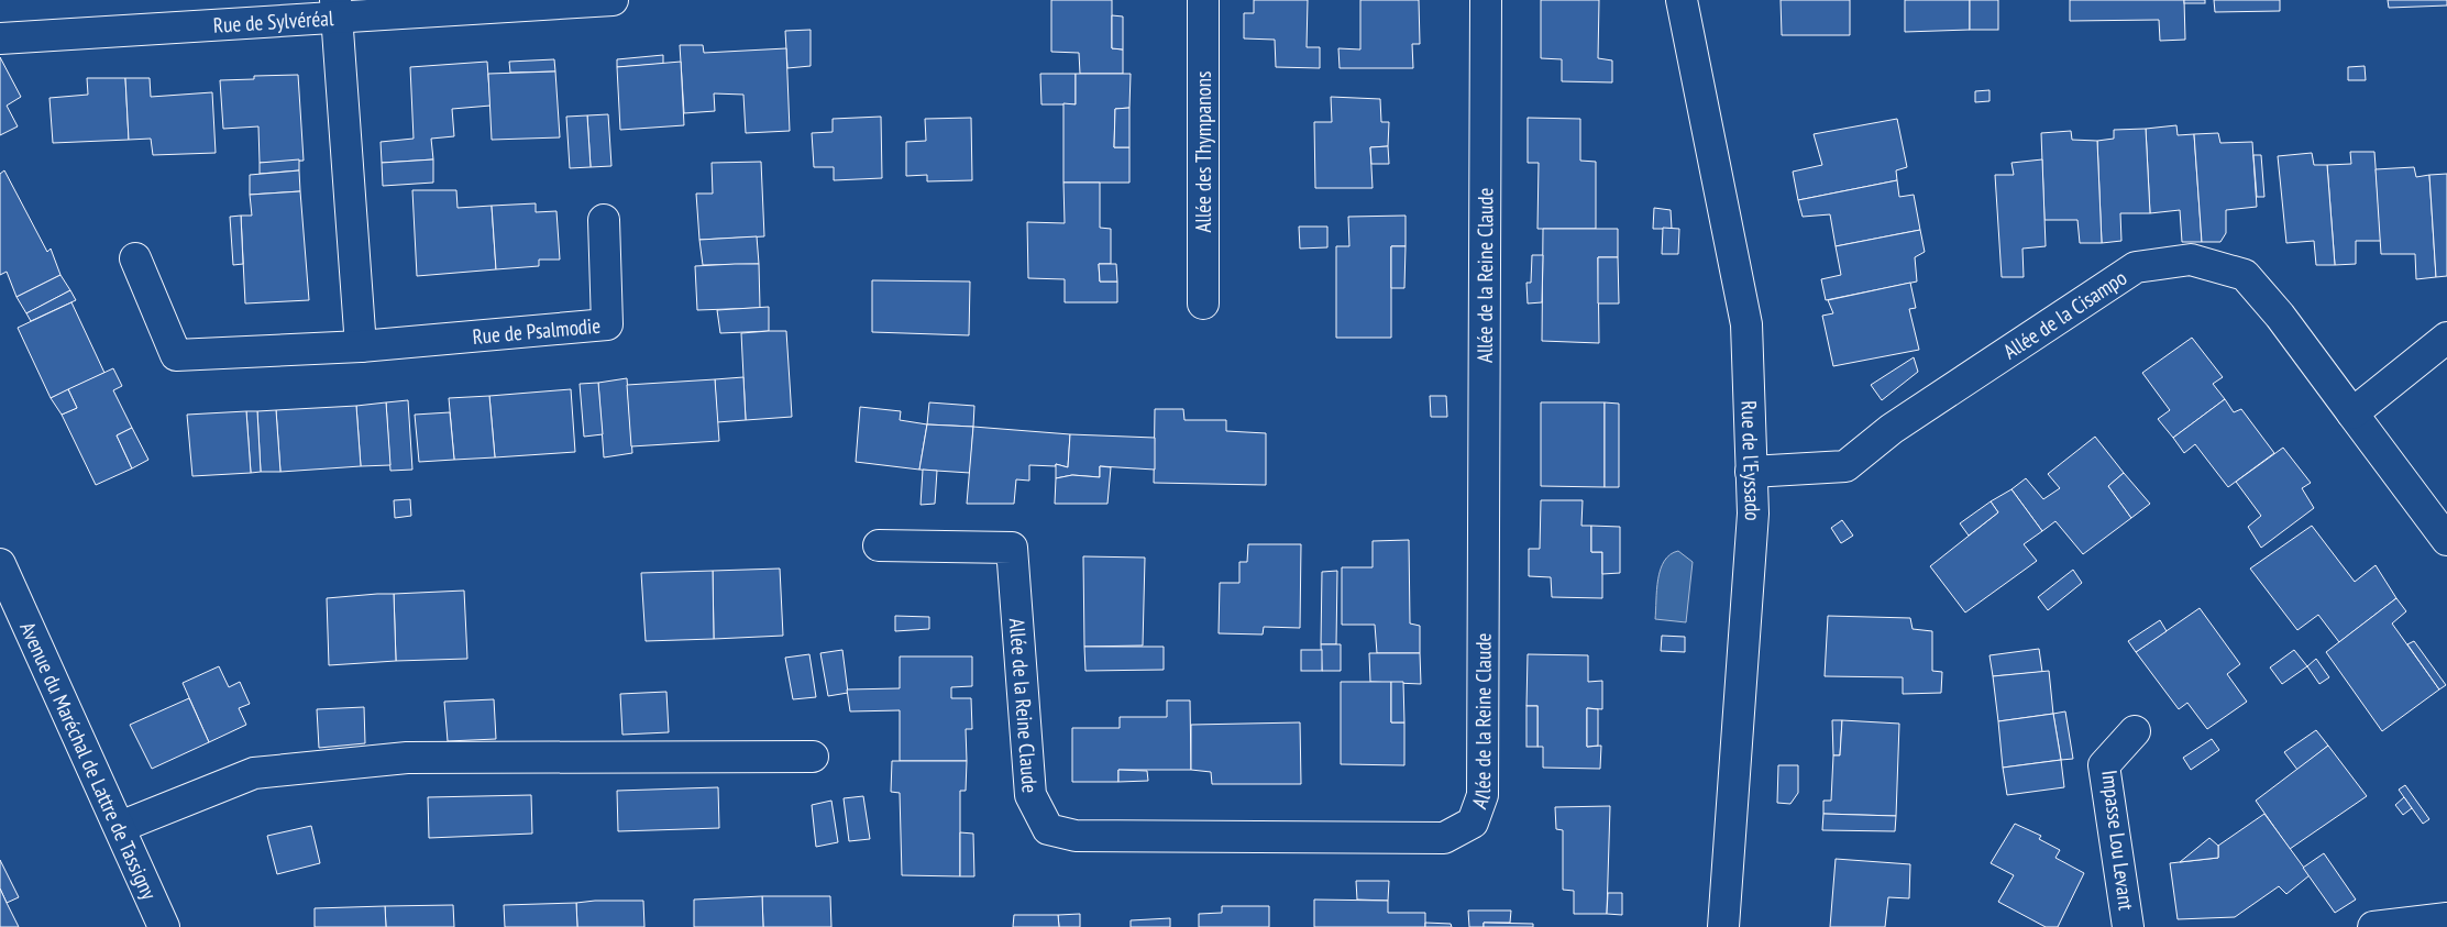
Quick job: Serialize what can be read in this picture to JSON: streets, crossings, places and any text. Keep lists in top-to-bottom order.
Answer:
{
  "streets": {
    "street": [
      "Rue de Sylvéréal",
      "Allée des Thympanons",
      "Allée de la Reine Claude",
      "Allée de la Cisampo",
      "Rue de Psalmodie",
      "Rue de l'Eyssado",
      "Avenue du Maréchal de Lattre de Tassigny",
      "Impasse Lou Levant"
    ]
  },
  "crossings": [
    ["Allée de la Cisampo", "Rue de l'Eyssado"]
  ]
}
